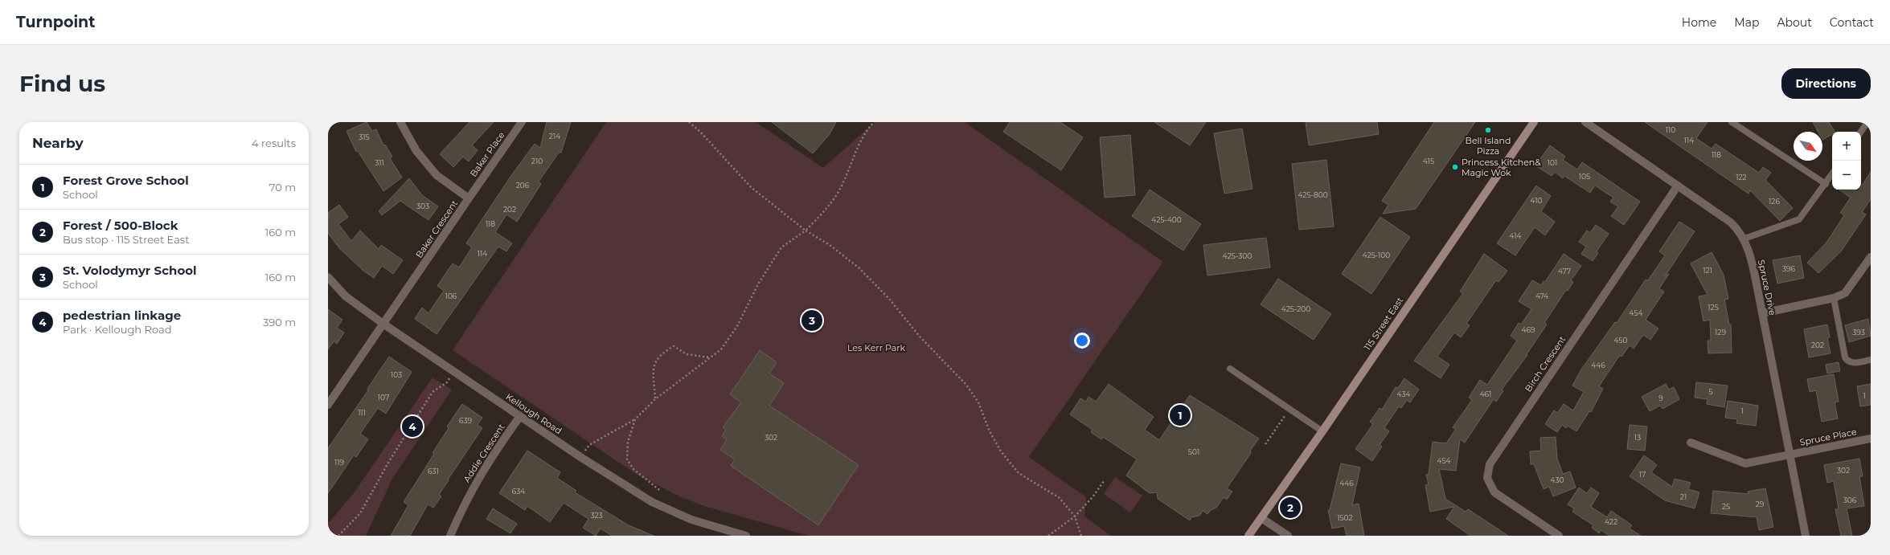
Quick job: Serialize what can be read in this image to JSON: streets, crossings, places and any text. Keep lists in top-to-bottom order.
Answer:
{
  "streets": {
    "street": [
      "Baker Place",
      "Baker Crescent",
      "Spruce Drive",
      "115 Street East",
      "Birch Crescent",
      "Kellough Road",
      "Spruce Place",
      "Addie Crescent"
    ]
  },
  "crossings": [
    ["Baker Place", "Baker Crescent"],
    ["Baker Crescent", "Kellough Road"],
    ["Spruce Drive", "Birch Crescent"],
    ["Spruce Drive", "Spruce Place"],
    ["Kellough Road", "Addie Crescent"]
  ],
  "parks": ["Les Kerr Park"],
  "places": ["Bell Island Pizza", "Princess Kitchen& Magic Wok"],
  "house_numbers": [
    "110",
    "214",
    "315",
    "114",
    "118",
    "210",
    "415",
    "311",
    "101",
    "105",
    "122",
    "206",
    "425-800",
    "410",
    "126",
    "303",
    "202",
    "425-400",
    "118",
    "414",
    "114",
    "425-100",
    "425-300",
    "396",
    "121",
    "477",
    "106",
    "474",
    "125",
    "425-200",
    "454",
    "469",
    "129",
    "393",
    "450",
    "202",
    "446",
    "103",
    "5",
    "434",
    "461",
    "1",
    "107",
    "9",
    "1",
    "111",
    "639",
    "302",
    "13",
    "501",
    "454",
    "119",
    "302",
    "631",
    "17",
    "430",
    "446",
    "634",
    "21",
    "306",
    "29",
    "25",
    "323",
    "1502",
    "422"
  ],
  "north": "bottom right",
  "page": {
    "header": "Turnpoint",
    "nav": [
      "Home",
      "Map",
      "About",
      "Contact"
    ],
    "buttons": "Directions",
    "title": "Find us",
    "heading": ["Nearby", "4 results"],
    "map_buttons": ["+", "−"],
    "list": [
      {
        "mark": "1",
        "name": "Forest Grove School",
        "note": "School",
        "value": "70 m"
      },
      {
        "mark": "2",
        "name": "Forest / 500-Block",
        "note": "Bus stop · 115 Street East",
        "value": "160 m"
      },
      {
        "mark": "3",
        "name": "St. Volodymyr School",
        "note": "School",
        "value": "160 m"
      },
      {
        "mark": "4",
        "name": "pedestrian linkage",
        "note": "Park · Kellough Road",
        "value": "390 m"
      }
    ],
    "pins": [
      "3",
      "1",
      "4",
      "2"
    ]
  }
}
